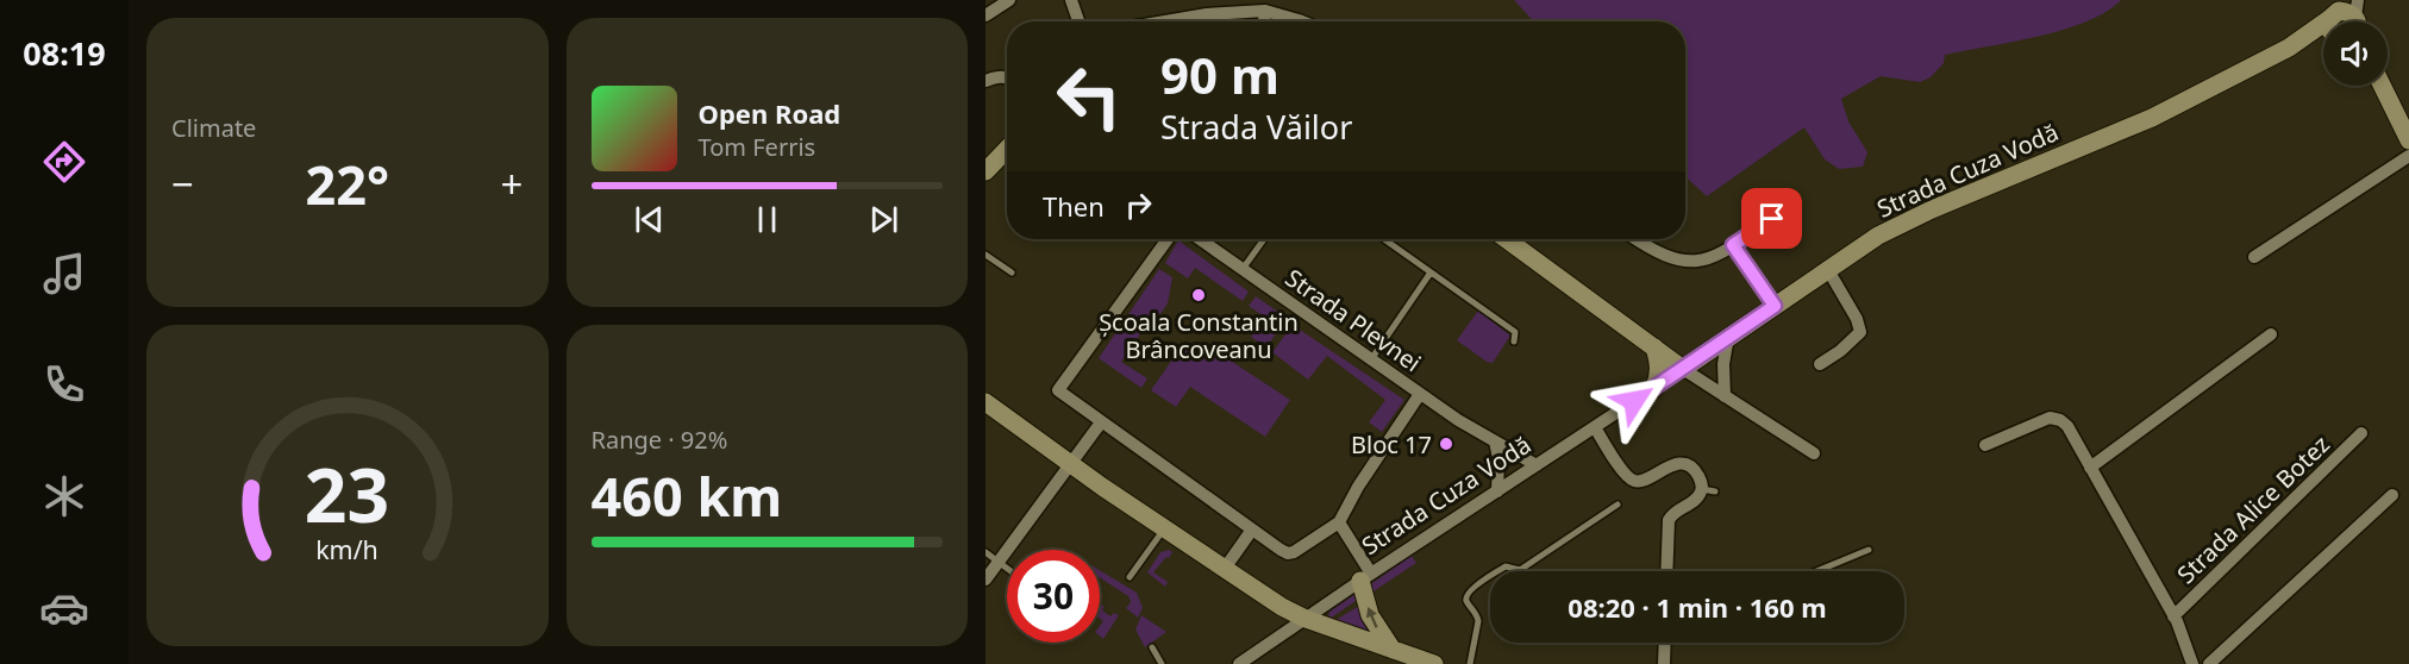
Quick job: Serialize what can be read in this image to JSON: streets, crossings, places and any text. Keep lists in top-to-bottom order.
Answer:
{
  "streets": {
    "street": ["Strada Cuza Vodă", "Strada Plevnei", "Strada Alice Botez"]
  },
  "crossings": [
    ["Strada Cuza Vodă", "Strada Plevnei"]
  ],
  "places": ["Școala Constantin Brâncoveanu", "Bloc 17"],
  "page": {
    "tabs": "08:19",
    "tile": [
      "Climate",
      ["Range · 92%", "460 km"]
    ],
    "turn": ["90 m", "Strada Văilor"],
    "song": ["Open Road", "Tom Ferris"],
    "heat": ["−", "22°", "+"],
    "then": "Then",
    "limit": "30",
    "trip": "08:20 · 1 min · 160 m",
    "gauge": ["23", "km/h"]
  }
}
